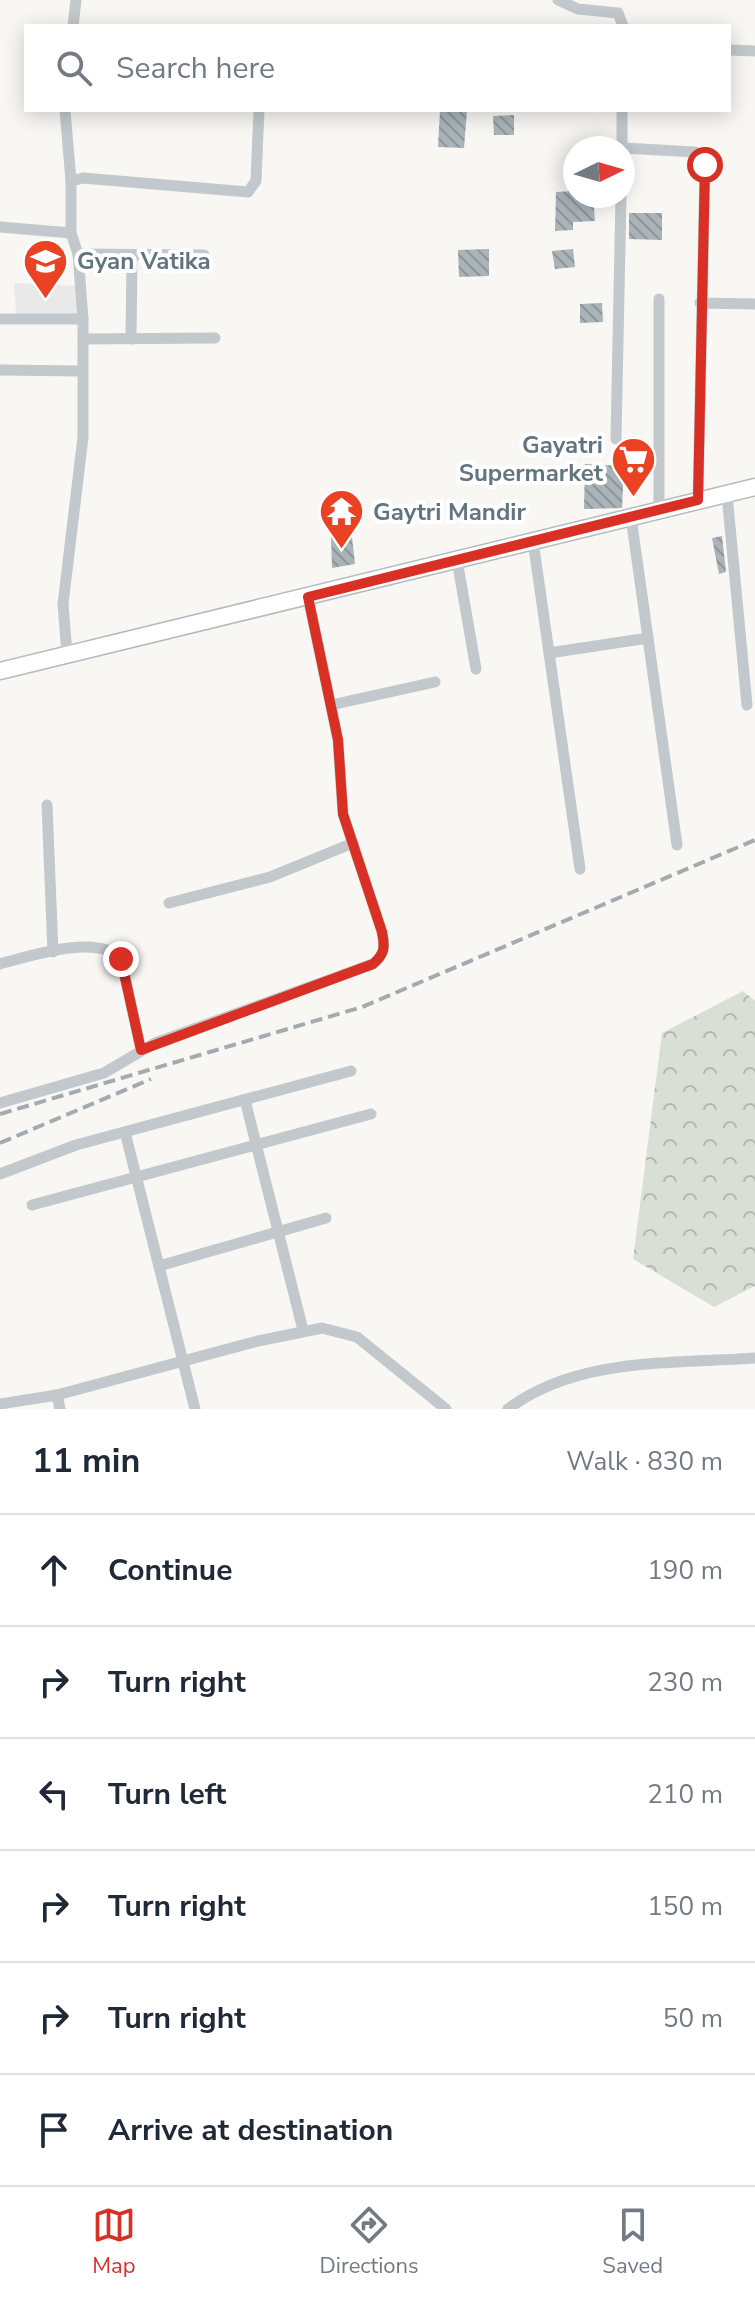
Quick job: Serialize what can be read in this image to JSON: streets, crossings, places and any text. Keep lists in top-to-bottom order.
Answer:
{
  "places": {
    "school or university": ["Gyan Vatika"],
    "supermarket": ["Gayatri Supermarket"],
    "temple": ["Gaytri Mandir"]
  },
  "north": "right",
  "page": {
    "search": "Search here",
    "heading": ["11 min", "Walk · 830 m"],
    "list": [
      ["Continue", "190 m"],
      ["Turn right", "230 m"],
      ["Turn left", "210 m"],
      ["Turn right", "150 m"],
      ["Turn right", "50 m"],
      "Arrive at destination"
    ],
    "nav": ["Map", "Directions", "Saved"]
  }
}
